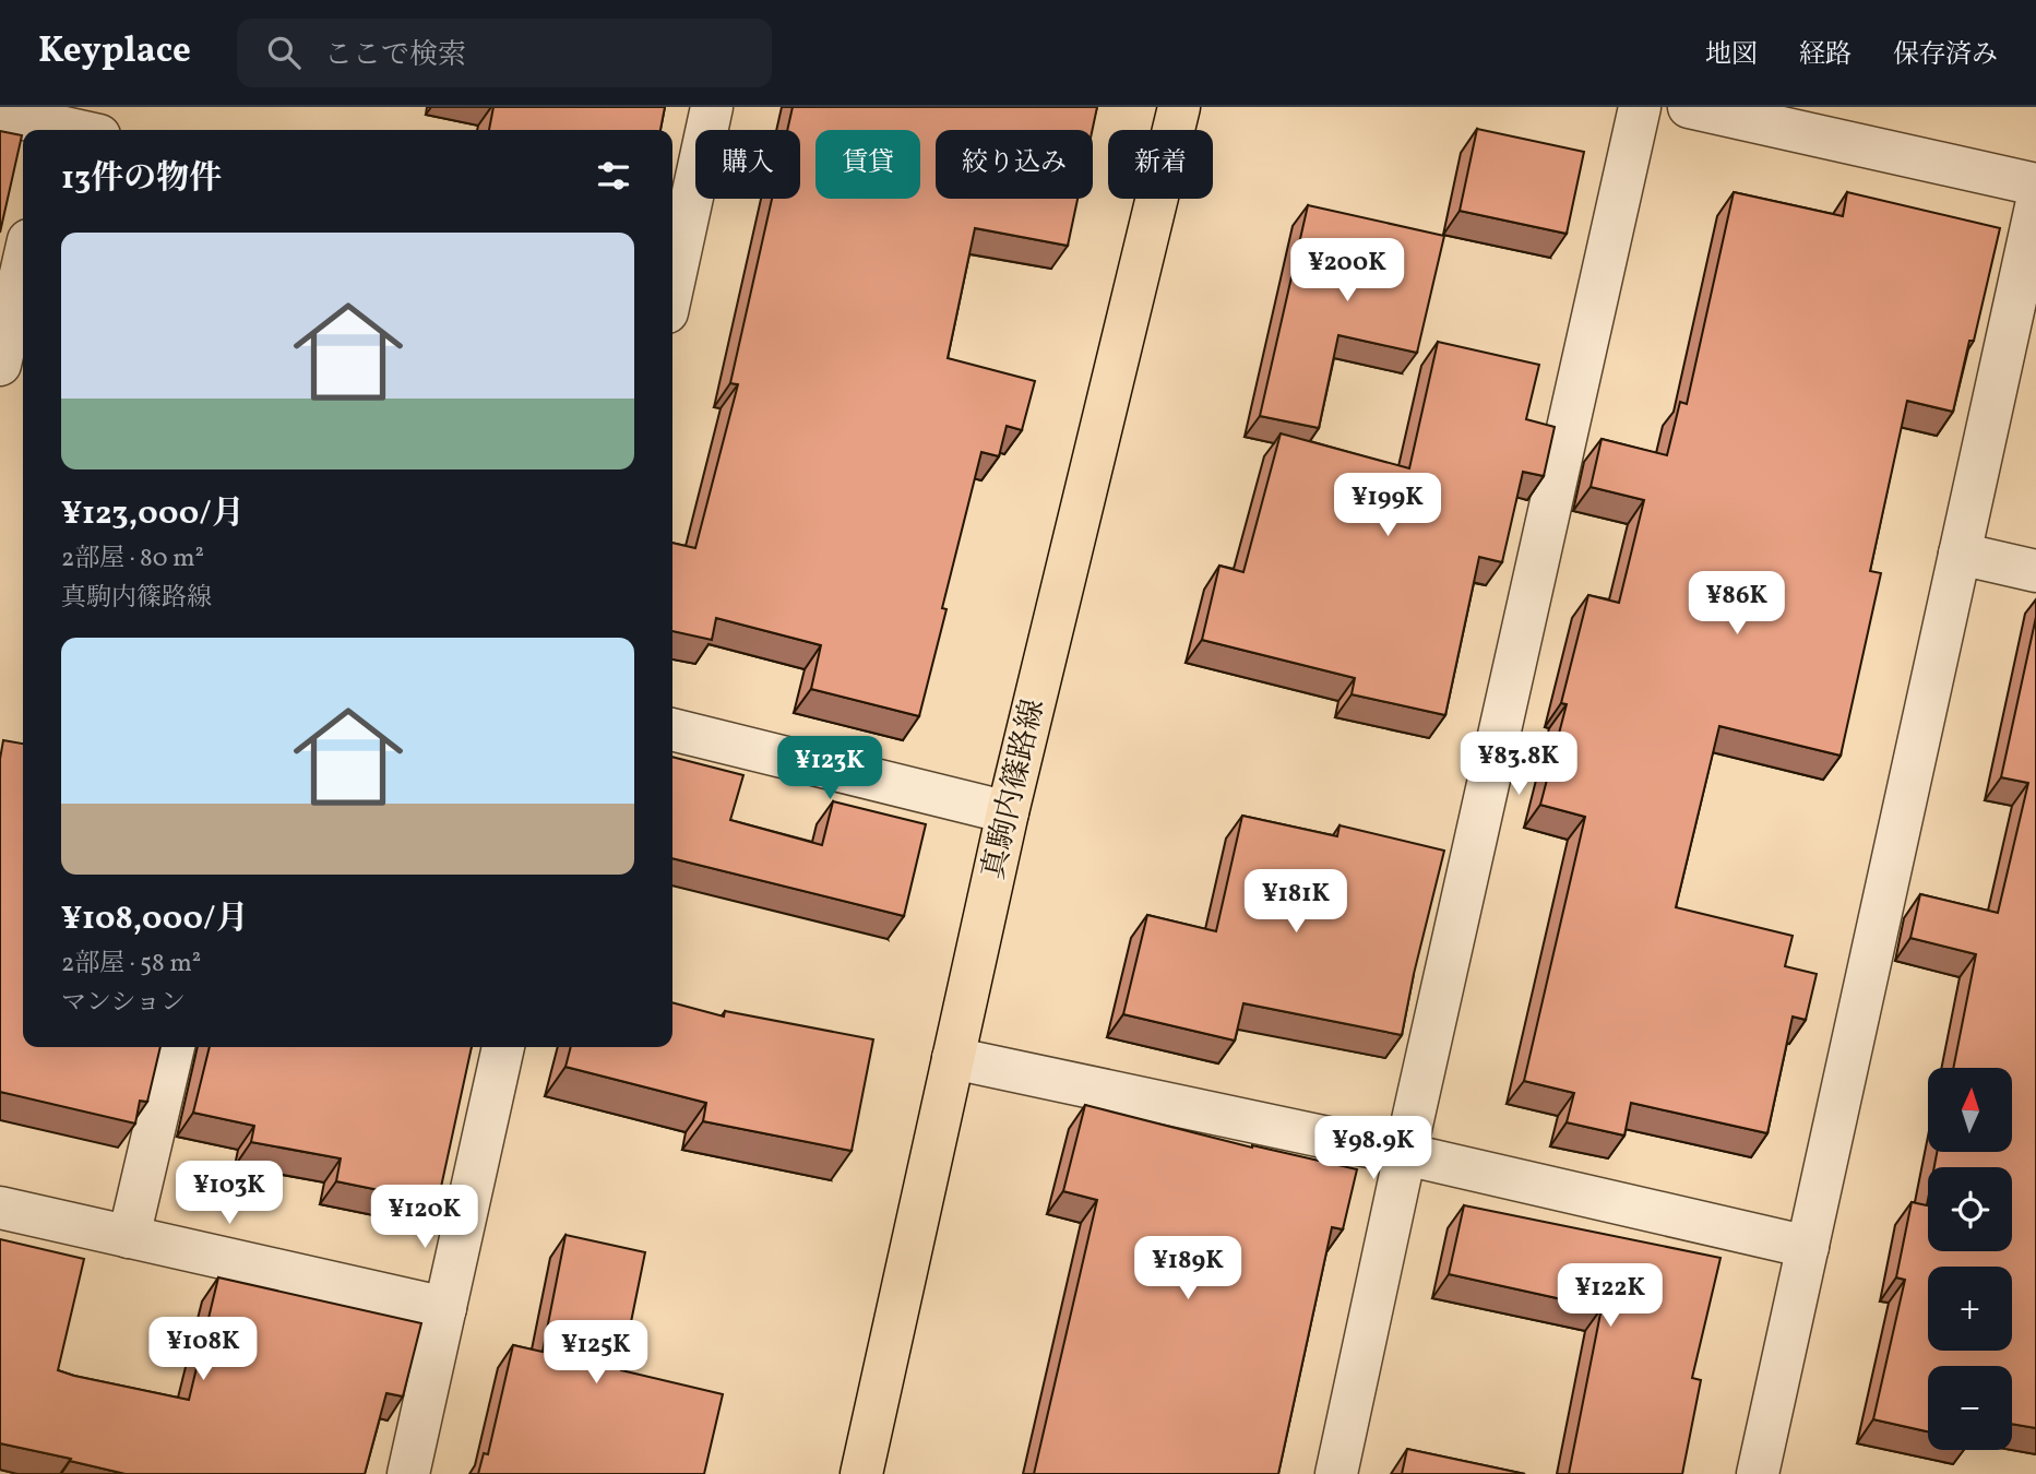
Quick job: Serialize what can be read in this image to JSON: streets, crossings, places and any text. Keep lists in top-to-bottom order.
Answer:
{
  "streets": {
    "main road": ["真駒内篠路線"]
  },
  "north": "top",
  "page": {
    "header": "Keyplace",
    "search": "ここで検索",
    "nav": ["地図", "経路", "保存済み"],
    "chip": [
      "購入",
      "賃貸",
      "絞り込み",
      "新着"
    ],
    "heading": "13件の物件",
    "list": [
      {
        "name": "¥123,000/月",
        "note": "2部屋 · 80 m² · 真駒内篠路線"
      },
      {
        "name": "¥108,000/月",
        "note": "2部屋 · 58 m² · マンション"
      }
    ],
    "price": [
      "¥200K",
      "¥199K",
      "¥86K",
      "¥83.8K",
      "¥123K",
      "¥181K",
      "¥98.9K",
      "¥103K",
      "¥120K",
      "¥189K",
      "¥122K",
      "¥108K",
      "¥125K"
    ],
    "map_buttons": ["+", "−"]
  }
}
